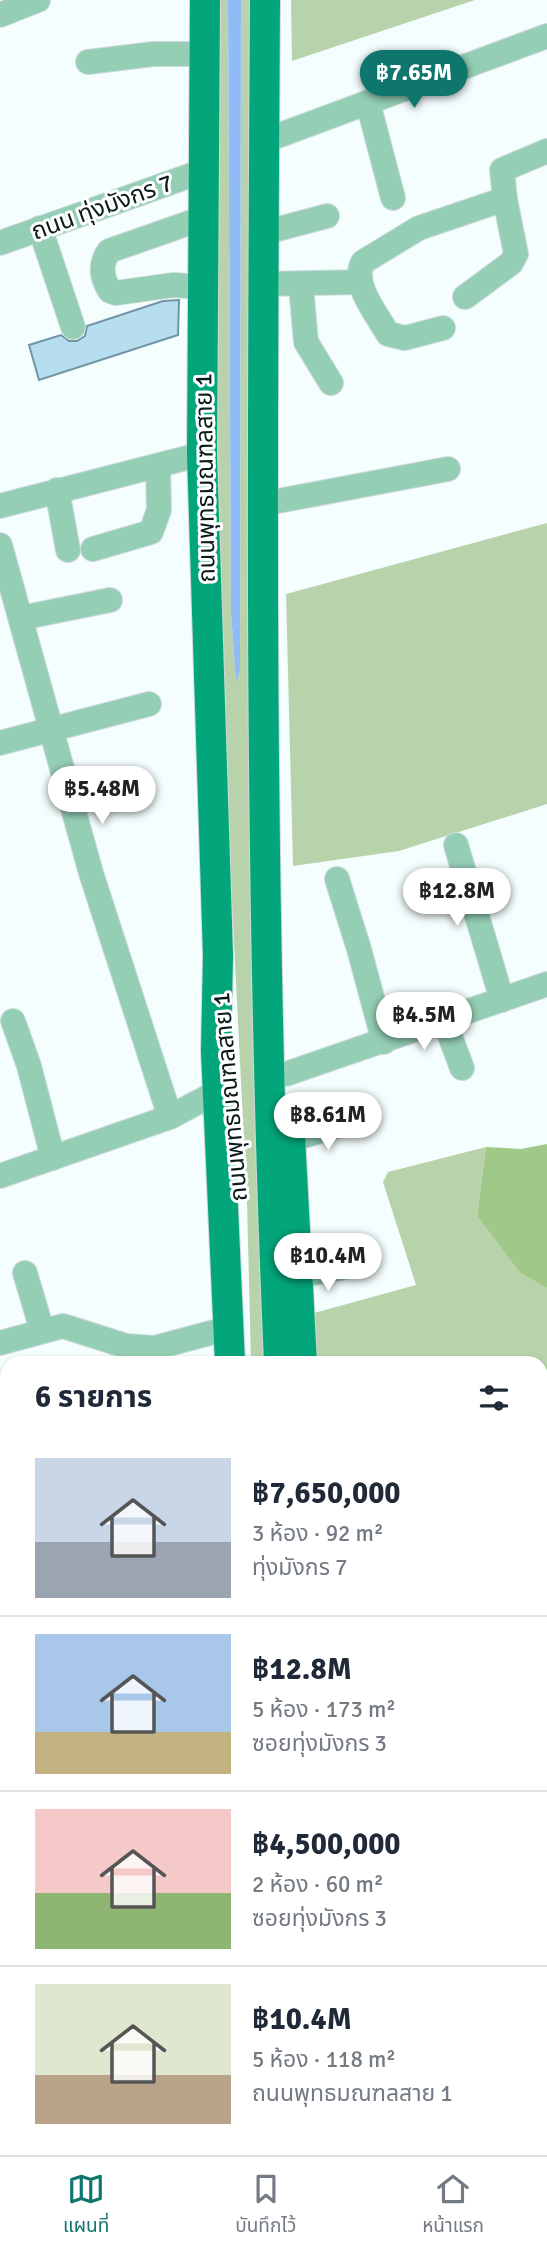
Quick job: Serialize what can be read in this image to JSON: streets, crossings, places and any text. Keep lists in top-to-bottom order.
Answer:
{
  "streets": {
    "main road": ["ถนนพุทธมณฑลสาย 1"],
    "street": ["ถนน ทุ่งมังกร 7"]
  },
  "crossings": [
    ["ถนน ทุ่งมังกร 7", "ถนนพุทธมณฑลสาย 1"]
  ],
  "page": {
    "price": [
      "฿7.65M",
      "฿5.48M",
      "฿12.8M",
      "฿4.5M",
      "฿8.61M",
      "฿10.4M"
    ],
    "heading": "6 รายการ",
    "list": [
      {
        "name": "฿7,650,000",
        "note": "3 ห้อง · 92 m² · ทุ่งมังกร 7"
      },
      {
        "name": "฿12.8M",
        "note": "5 ห้อง · 173 m² · ซอยทุ่งมังกร 3"
      },
      {
        "name": "฿4,500,000",
        "note": "2 ห้อง · 60 m² · ซอยทุ่งมังกร 3"
      },
      {
        "name": "฿10.4M",
        "note": "5 ห้อง · 118 m² · ถนนพุทธมณฑลสาย 1"
      }
    ],
    "tabs": ["แผนที่", "บันทึกไว้", "หน้าแรก"]
  }
}
